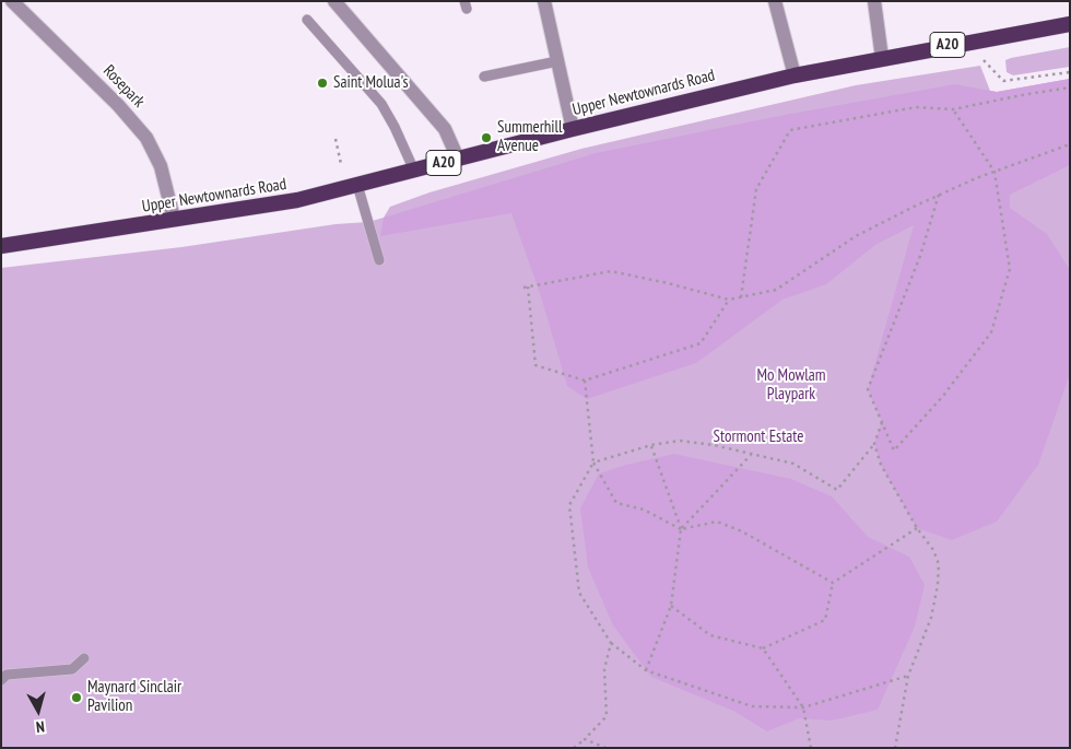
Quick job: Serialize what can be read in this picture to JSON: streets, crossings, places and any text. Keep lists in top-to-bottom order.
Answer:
{
  "streets": {
    "highway": ["A20", "Upper Newtownards Road"],
    "street": ["Rosepark"]
  },
  "crossings": [
    ["Rosepark", "Upper Newtownards Road"]
  ],
  "parks": ["Mo Mowlam Playpark", "Stormont Estate"],
  "places": ["Saint Molua's", "Summerhill Avenue", "Maynard Sinclair Pavilion"],
  "north": "bottom"
}
